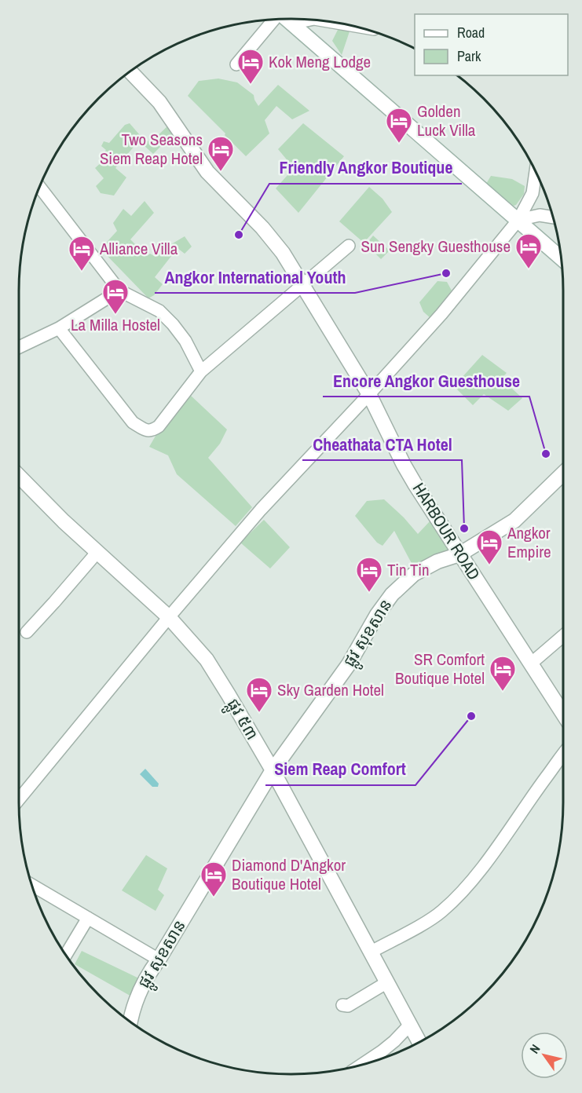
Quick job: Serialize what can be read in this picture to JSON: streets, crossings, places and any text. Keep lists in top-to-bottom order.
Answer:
{
  "streets": {
    "street": ["HARBOUR ROAD", "ផ្លូវ សុខសាន", "ផ្លូវ ៥៣"]
  },
  "crossings": [
    ["HARBOUR ROAD", "ផ្លូវ សុខសាន"],
    ["ផ្លូវ សុខសាន", "ផ្លូវ ៥៣"]
  ],
  "places": {
    "hotel": [
      "Kok Meng Lodge",
      "Golden Luck Villa",
      "Two Seasons Siem Reap Hotel",
      "Sun Sengky Guesthouse",
      "Alliance Villa",
      "La Milla Hostel",
      "Angkor Empire",
      "Tin Tin",
      "SR Comfort Boutique Hotel",
      "Sky Garden Hotel",
      "Diamond D'Angkor Boutique Hotel"
    ],
    "other": [
      "Friendly Angkor Boutique",
      "Angkor International Youth",
      "Encore Angkor Guesthouse",
      "Cheathata CTA Hotel",
      "Siem Reap Comfort"
    ]
  },
  "legend": ["Road", "Park"],
  "north": "top left"
}
